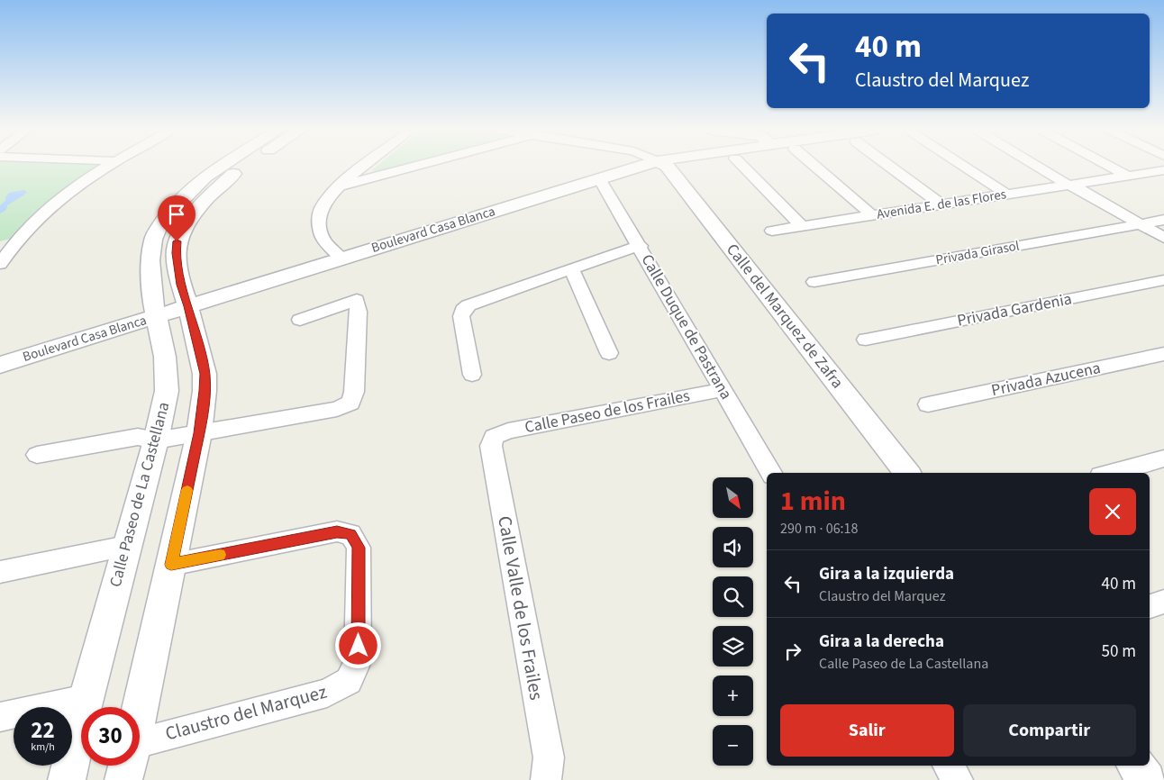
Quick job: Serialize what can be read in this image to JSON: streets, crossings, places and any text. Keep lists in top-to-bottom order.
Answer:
{
  "streets": {
    "street": [
      "Avenida E. de las Flores",
      "Boulevard Casa Blanca",
      "Privada Girasol",
      "Privada Gardenia",
      "Calle del Marquez de Zafra",
      "Calle Duque de Pastrana",
      "Privada Azucena",
      "Calle Paseo de los Frailes",
      "Calle Paseo de La Castellana",
      "Calle Valle de los Frailes",
      "Claustro del Marquez"
    ]
  },
  "crossings": [
    ["Boulevard Casa Blanca", "Calle Duque de Pastrana"],
    ["Boulevard Casa Blanca", "Calle Paseo de La Castellana"],
    ["Calle Duque de Pastrana", "Calle Paseo de los Frailes"],
    ["Calle Paseo de los Frailes", "Calle Valle de los Frailes"]
  ],
  "north": "bottom right",
  "page": {
    "turn": ["40 m", "Claustro del Marquez"],
    "heading": ["1 min", "290 m · 06:18"],
    "map_buttons": ["+", "−"],
    "list": [
      {
        "name": "Gira a la izquierda",
        "note": "Claustro del Marquez",
        "value": "40 m"
      },
      {
        "name": "Gira a la derecha",
        "note": "Calle Paseo de La Castellana",
        "value": "50 m"
      }
    ],
    "buttons": ["Salir", "Compartir"],
    "speed": "22 km/h",
    "limit": "30"
  }
}
